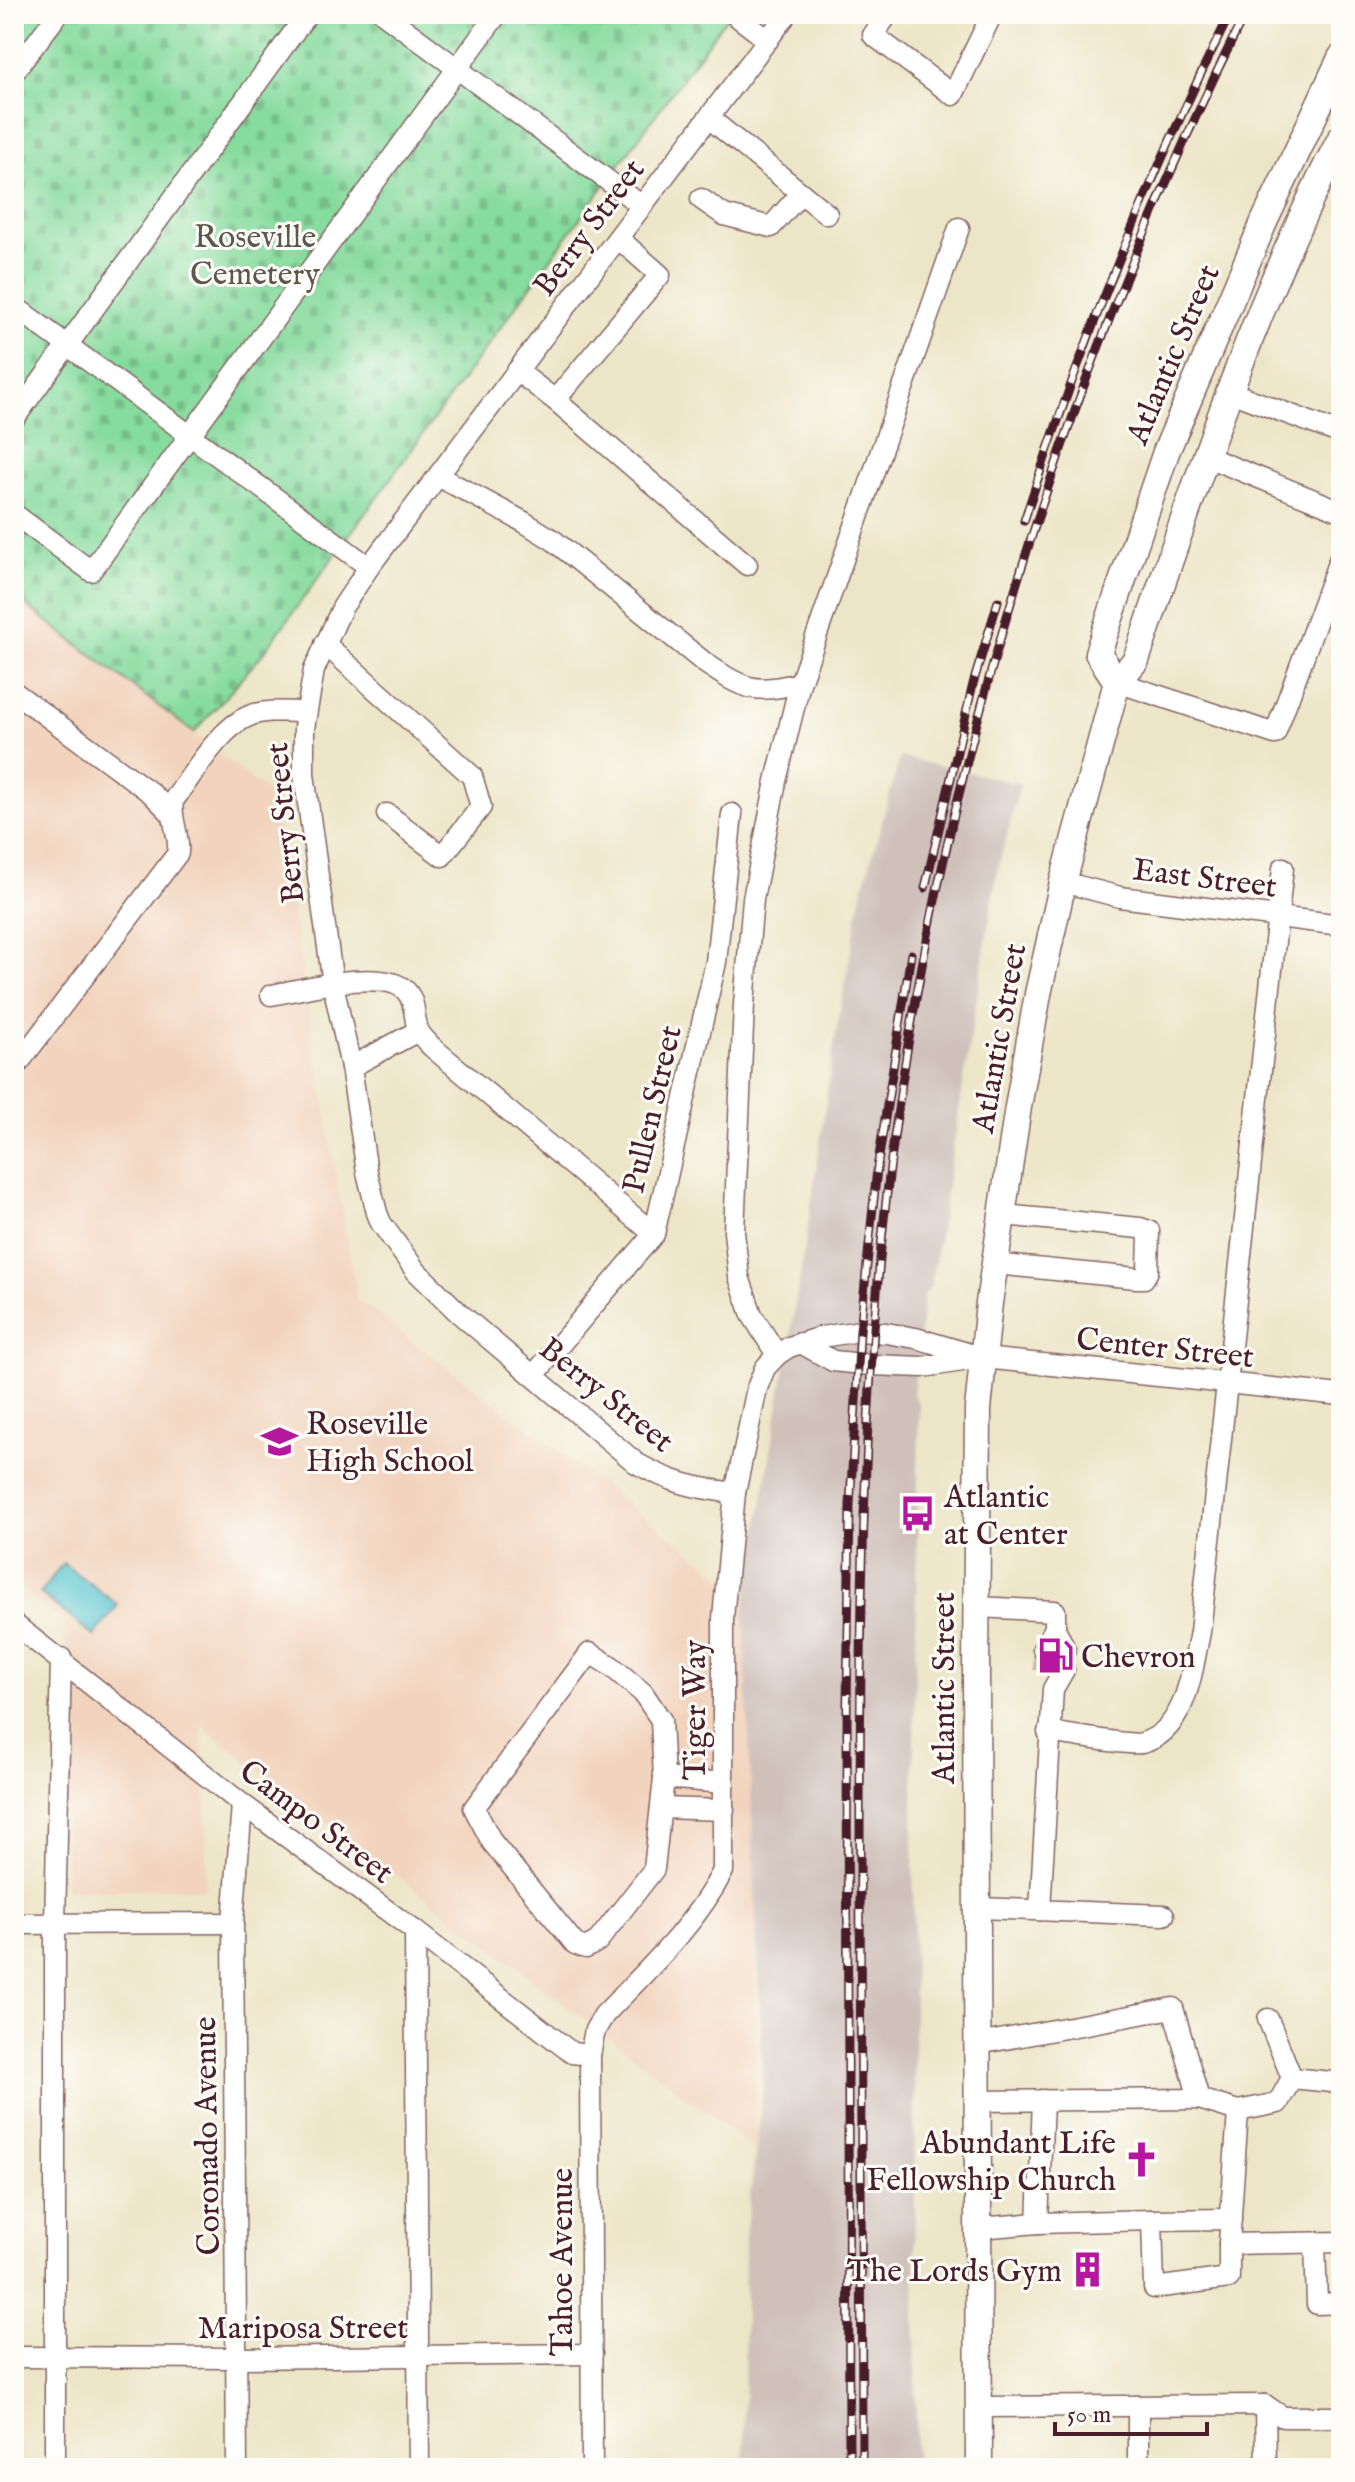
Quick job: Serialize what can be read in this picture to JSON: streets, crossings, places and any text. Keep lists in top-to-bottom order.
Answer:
{
  "streets": {
    "main road": ["Atlantic Street"],
    "street": [
      "Berry Street",
      "East Street",
      "Pullen Street",
      "Center Street",
      "Tiger Way",
      "Campo Street",
      "Coronado Avenue",
      "Tahoe Avenue",
      "Mariposa Street"
    ]
  },
  "crossings": [
    ["Berry Street", "Pullen Street"],
    ["Berry Street", "Tiger Way"],
    ["Atlantic Street", "East Street"],
    ["Atlantic Street", "Center Street"],
    ["Tiger Way", "Campo Street"],
    ["Tiger Way", "Tahoe Avenue"],
    ["Campo Street", "Coronado Avenue"],
    ["Campo Street", "Tahoe Avenue"],
    ["Coronado Avenue", "Mariposa Street"],
    ["Tahoe Avenue", "Mariposa Street"]
  ],
  "parks": ["Roseville Cemetery"],
  "places": {
    "school or university": ["Roseville High School"],
    "bus stop": ["Atlantic at Center"],
    "fuel station": ["Chevron"],
    "church": ["Abundant Life Fellowship Church"],
    "building": ["The Lords Gym"]
  },
  "scale_bar": "50 m"
}
